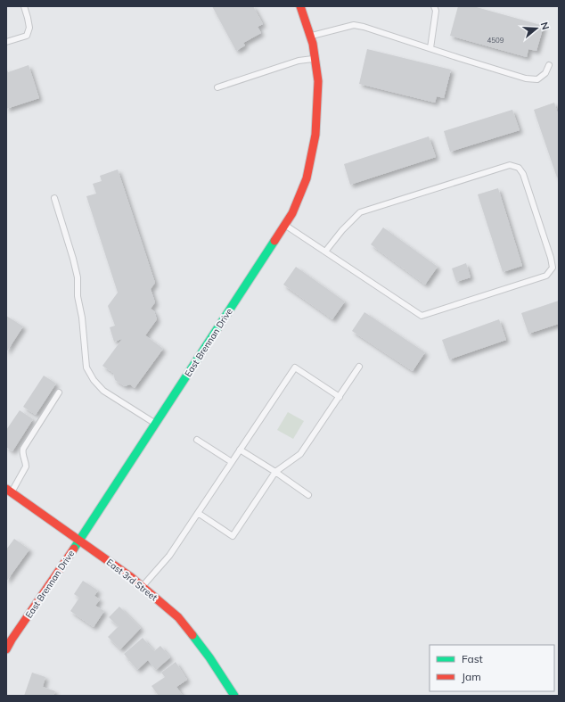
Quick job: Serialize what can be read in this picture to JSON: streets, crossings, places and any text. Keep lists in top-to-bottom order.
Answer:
{
  "streets": {
    "street": ["East Brennan Drive", "East 3rd Street"]
  },
  "crossings": [
    ["East Brennan Drive", "East 3rd Street"]
  ],
  "house_numbers": ["4509"],
  "legend": ["Fast", "Jam"],
  "north": "right"
}
